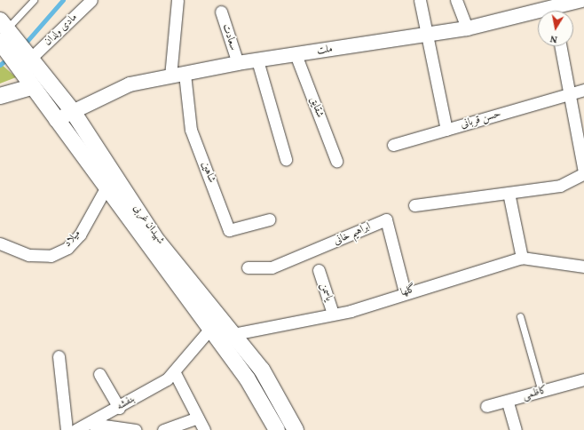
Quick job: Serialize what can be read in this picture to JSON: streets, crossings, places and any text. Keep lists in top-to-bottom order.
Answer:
{
  "streets": {
    "main road": ["شهیدان غربی"],
    "street": [
      "مادی ولدان",
      "سعادت",
      "ملت",
      "شقایق",
      "حسن قربانی",
      "شاهین",
      "ابراهیم خانی",
      "میلاد",
      "گلها",
      "یاسمن",
      "کاظمی",
      "بنفشه"
    ]
  },
  "crossings": [
    ["مادی ولدان", "شهیدان غربی"],
    ["سعادت", "ملت"],
    ["ملت", "شقایق"],
    ["ملت", "شاهین"],
    ["ملت", "شهیدان غربی"],
    ["شهیدان غربی", "میلاد"],
    ["شهیدان غربی", "گلها"],
    ["شهیدان غربی", "بنفشه"],
    ["ابراهیم خانی", "گلها"],
    ["گلها", "یاسمن"]
  ],
  "north": "bottom"
}
